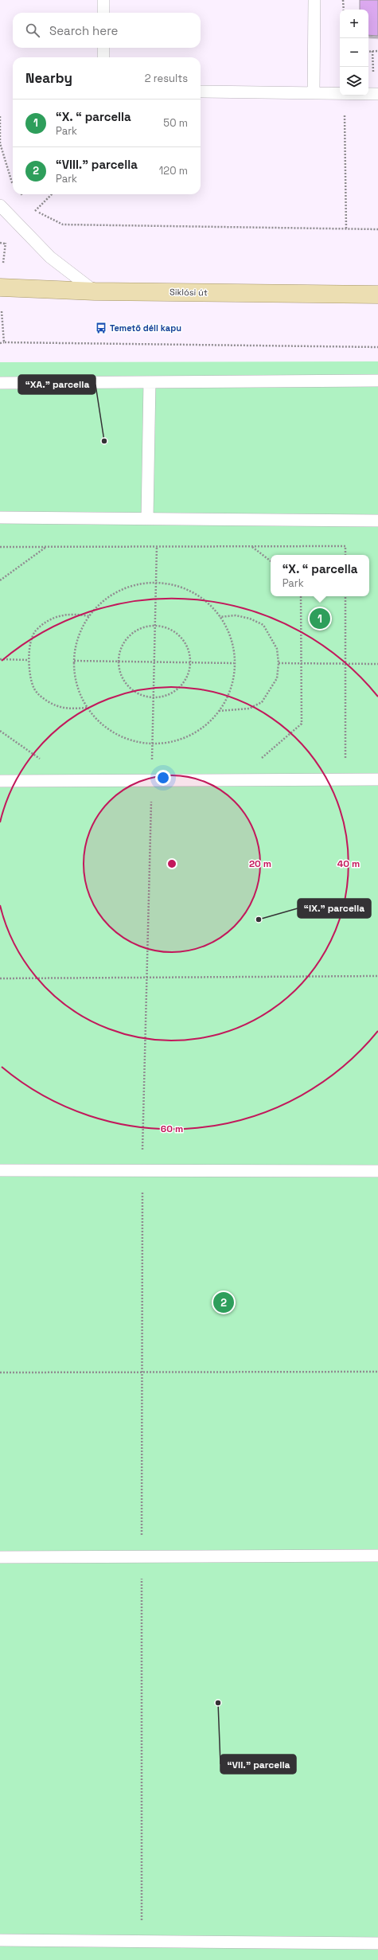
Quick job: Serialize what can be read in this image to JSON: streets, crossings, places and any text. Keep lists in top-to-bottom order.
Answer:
{
  "streets": {
    "main road": ["Siklósi út"]
  },
  "places": {
    "bus stop": ["Temető déli kapu"],
    "other": ["“XA.” parcella", "“IX.” parcella", "“VII.” parcella"]
  },
  "page": {
    "map_buttons": ["+", "−"],
    "search": "Search here",
    "heading": ["Nearby", "2 results"],
    "list": [
      {
        "mark": "1",
        "name": "“X. “ parcella",
        "note": "Park",
        "value": "50 m"
      },
      {
        "mark": "2",
        "name": "“VIII.” parcella",
        "note": "Park",
        "value": "120 m"
      }
    ],
    "popup": ["“X. “ parcella", "Park"],
    "pins": ["1", "2"]
  },
  "rings": ["20 m", "40 m", "60 m"]
}
